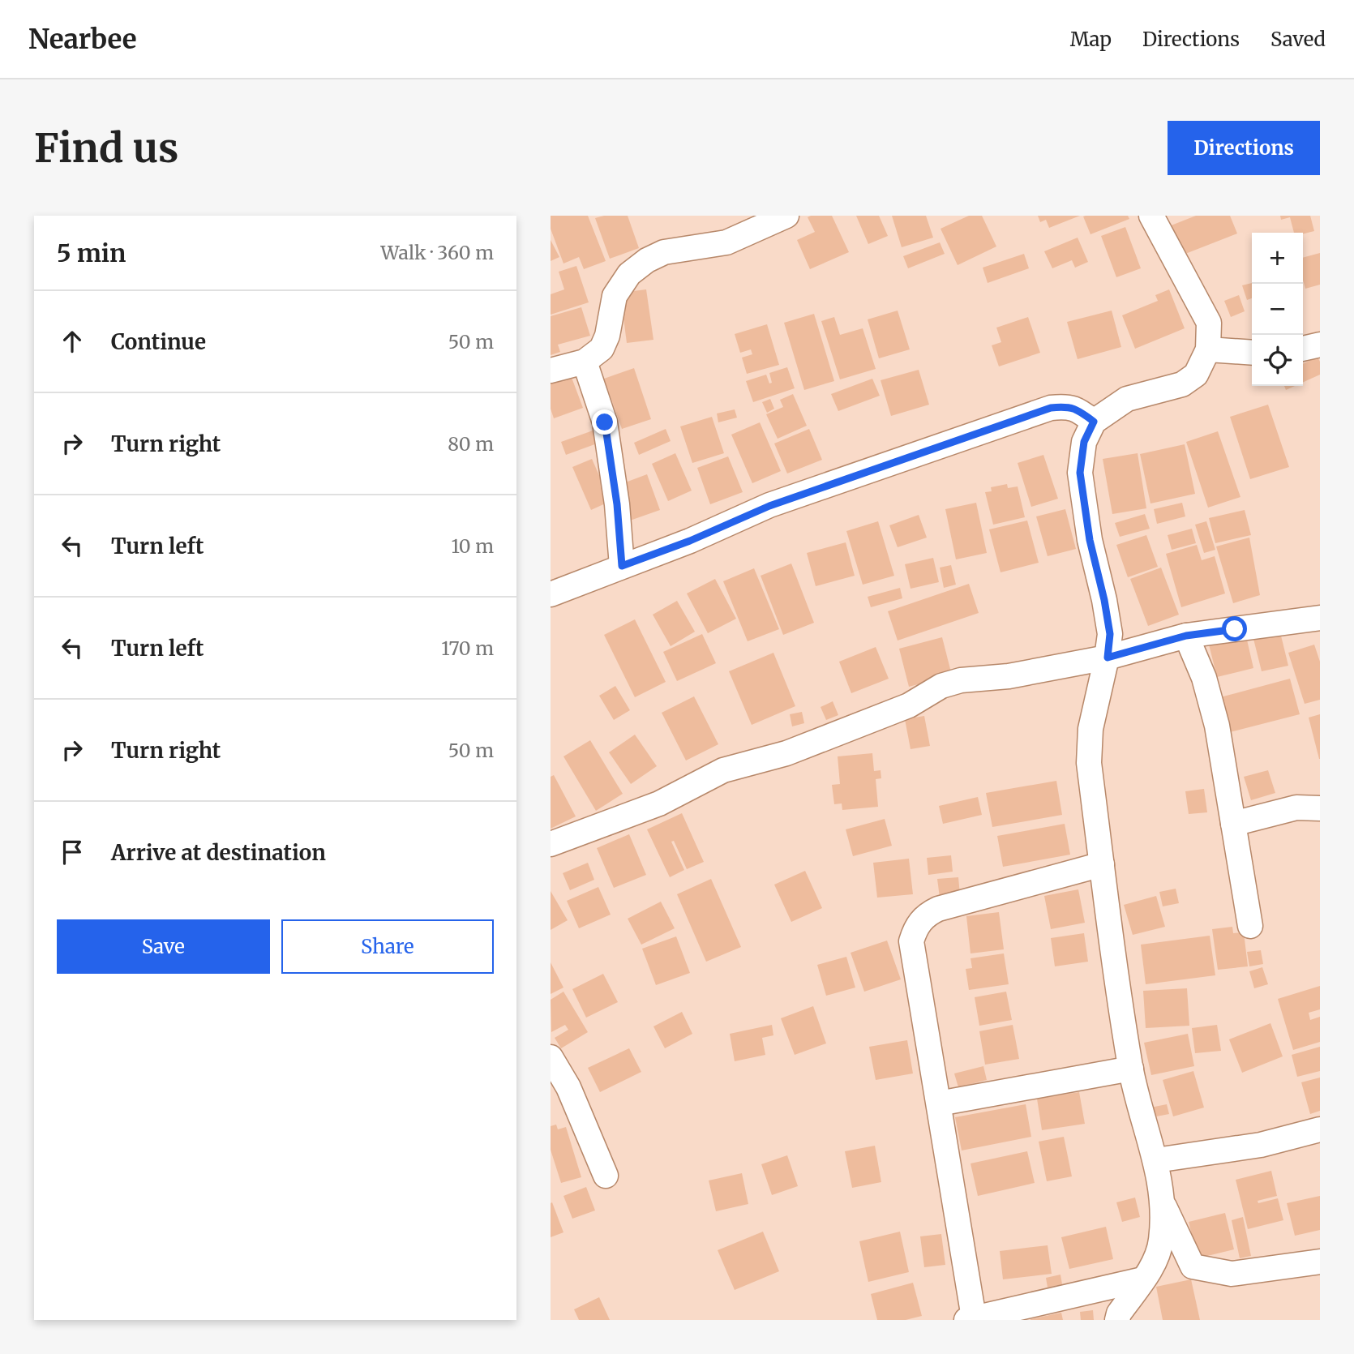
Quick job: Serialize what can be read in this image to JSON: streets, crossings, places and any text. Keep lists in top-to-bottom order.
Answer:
{
  "page": {
    "header": "Nearbee",
    "nav": ["Map", "Directions", "Saved"],
    "buttons": [
      "Directions",
      ["Save", "Share"]
    ],
    "title": "Find us",
    "heading": ["5 min", "Walk · 360 m"],
    "map_buttons": ["+", "−"],
    "list": [
      ["Continue", "50 m"],
      ["Turn right", "80 m"],
      ["Turn left", "10 m"],
      ["Turn left", "170 m"],
      ["Turn right", "50 m"],
      "Arrive at destination"
    ]
  }
}
